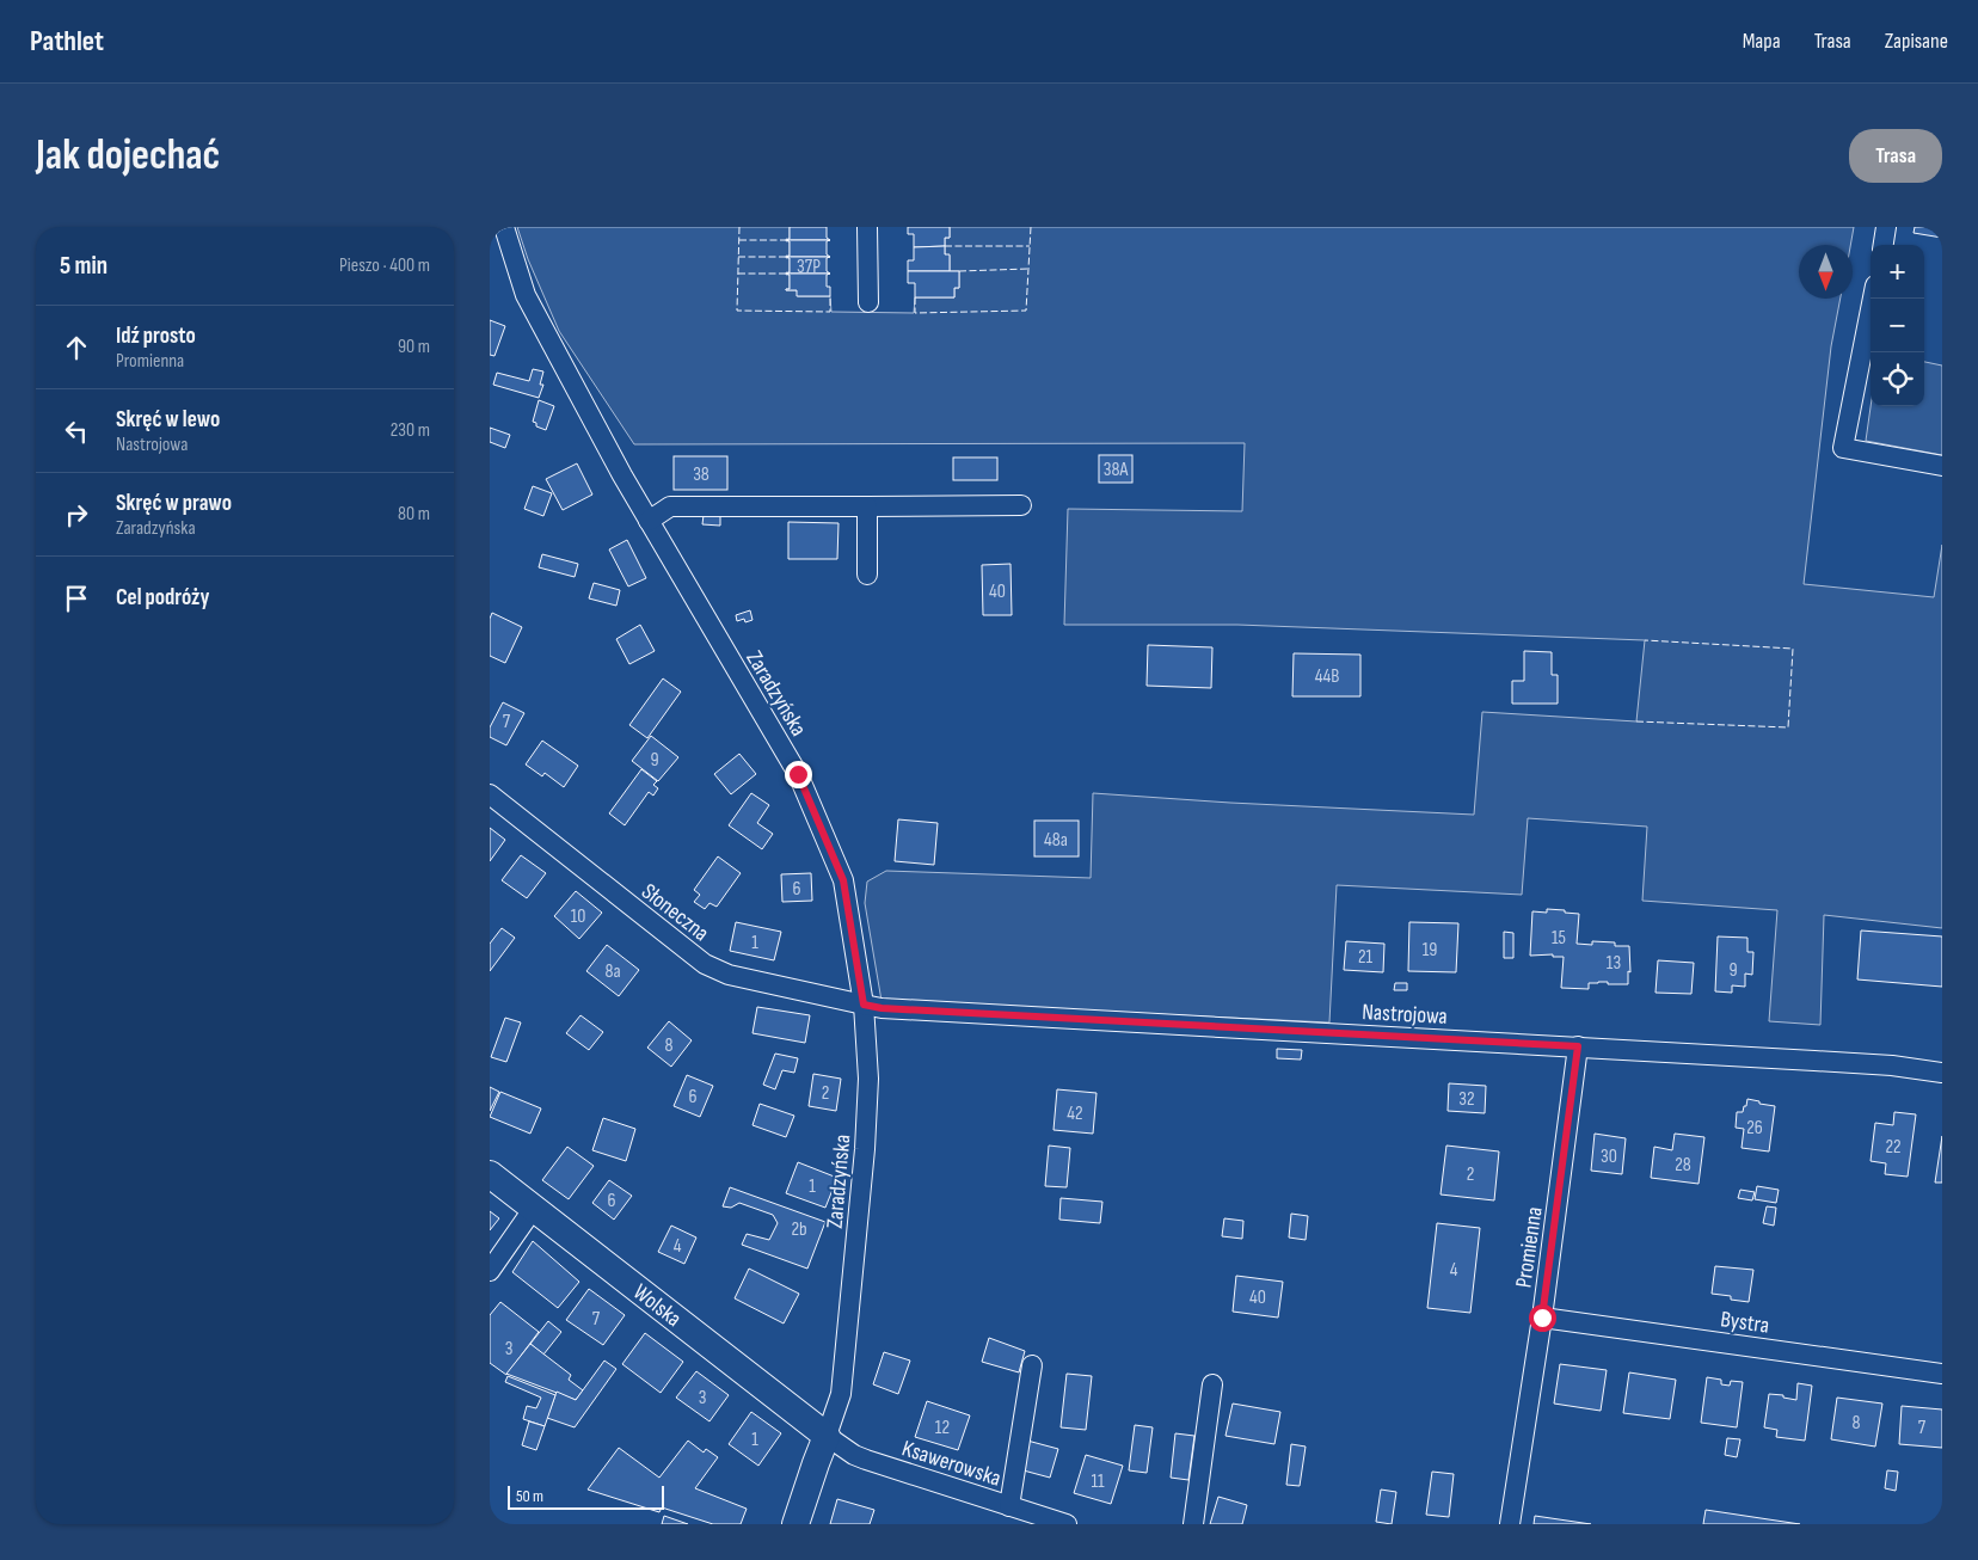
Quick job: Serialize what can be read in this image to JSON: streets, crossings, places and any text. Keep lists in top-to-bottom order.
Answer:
{
  "streets": {
    "street": [
      "Zaradzyńska",
      "Słoneczna",
      "Nastrojowa",
      "Promienna",
      "Wolska",
      "Bystra",
      "Ksawerowska"
    ]
  },
  "crossings": [
    ["Zaradzyńska", "Słoneczna"],
    ["Zaradzyńska", "Nastrojowa"],
    ["Zaradzyńska", "Wolska"],
    ["Zaradzyńska", "Ksawerowska"],
    ["Słoneczna", "Nastrojowa"],
    ["Nastrojowa", "Promienna"],
    ["Promienna", "Bystra"],
    ["Wolska", "Ksawerowska"]
  ],
  "house_numbers": [
    "37P",
    "38A",
    "38",
    "40",
    "44B",
    "7",
    "9",
    "48a",
    "6",
    "10",
    "15",
    "1",
    "19",
    "21",
    "13",
    "9",
    "8a",
    "8",
    "2",
    "6",
    "32",
    "42",
    "26",
    "22",
    "30",
    "28",
    "2",
    "1",
    "6",
    "2b",
    "4",
    "4",
    "40",
    "7",
    "3",
    "3",
    "8",
    "12",
    "7",
    "1",
    "11"
  ],
  "scale_bar": "50 m",
  "north": "bottom",
  "page": {
    "header": "Pathlet",
    "nav": ["Mapa", "Trasa", "Zapisane"],
    "buttons": "Trasa",
    "title": "Jak dojechać",
    "heading": ["5 min", "Pieszo · 400 m"],
    "map_buttons": ["+", "−"],
    "list": [
      ["Idź prosto", "Promienna", "90 m"],
      ["Skręć w lewo", "Nastrojowa", "230 m"],
      ["Skręć w prawo", "Zaradzyńska", "80 m"],
      "Cel podróży"
    ],
    "scale": "50 m"
  }
}
